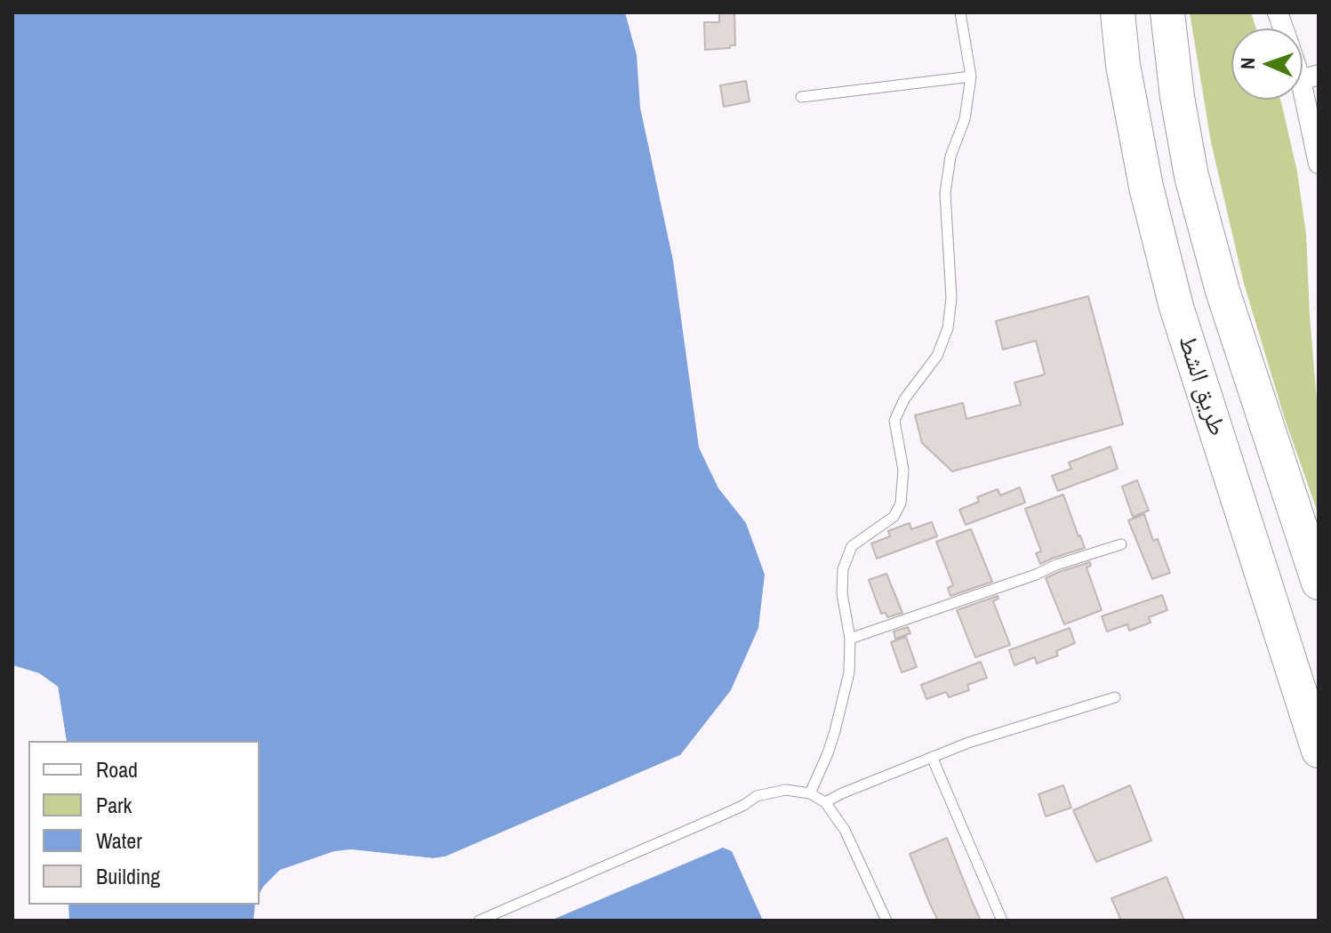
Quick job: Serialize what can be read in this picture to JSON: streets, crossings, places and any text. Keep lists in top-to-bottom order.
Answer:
{
  "streets": {
    "highway": ["طريق الشط"]
  },
  "legend": [
    "Road",
    "Park",
    "Water",
    "Building"
  ],
  "north": "left"
}
